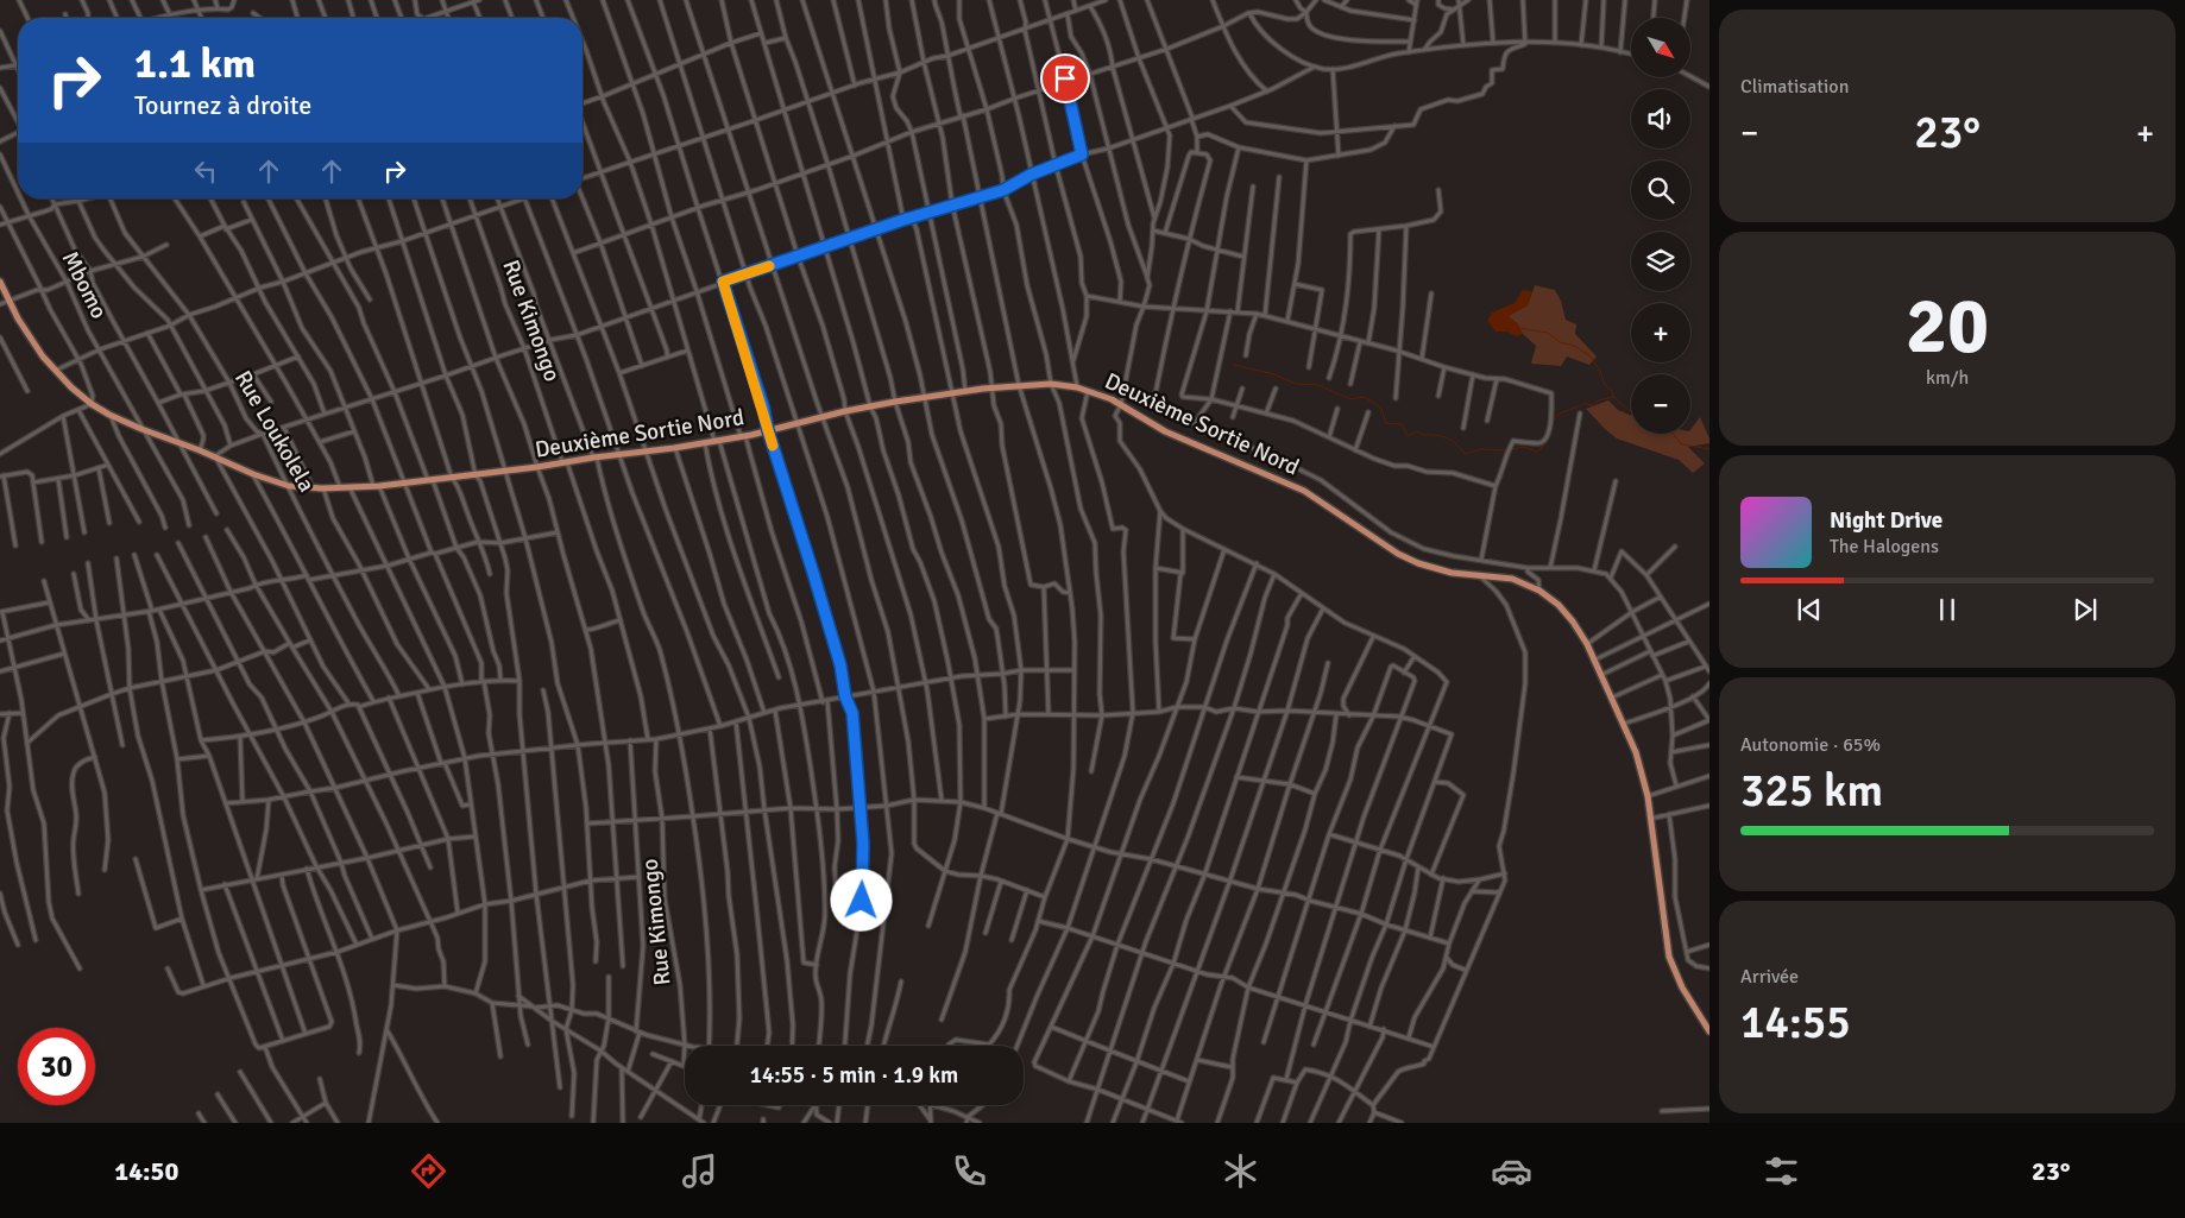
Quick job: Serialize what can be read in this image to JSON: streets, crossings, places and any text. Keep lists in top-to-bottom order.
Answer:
{
  "streets": {
    "main road": ["Deuxième Sortie Nord"],
    "street": ["Mbomo", "Rue Kimongo", "Rue Loukolela"]
  },
  "crossings": [
    ["Mbomo", "Deuxième Sortie Nord"],
    ["Rue Kimongo", "Deuxième Sortie Nord"],
    ["Deuxième Sortie Nord", "Rue Loukolela"]
  ],
  "north": "bottom right",
  "page": {
    "tile": [
      "Climatisation",
      ["20", "km/h"],
      ["Autonomie · 65%", "325 km"],
      ["Arrivée", "14:55"]
    ],
    "map_buttons": ["+", "−"],
    "turn": ["1.1 km", "Tournez à droite"],
    "heat": ["−", "23°", "+"],
    "song": ["Night Drive", "The Halogens"],
    "limit": "30",
    "trip": "14:55 · 5 min · 1.9 km",
    "tabs": ["14:50", "23°"]
  }
}
